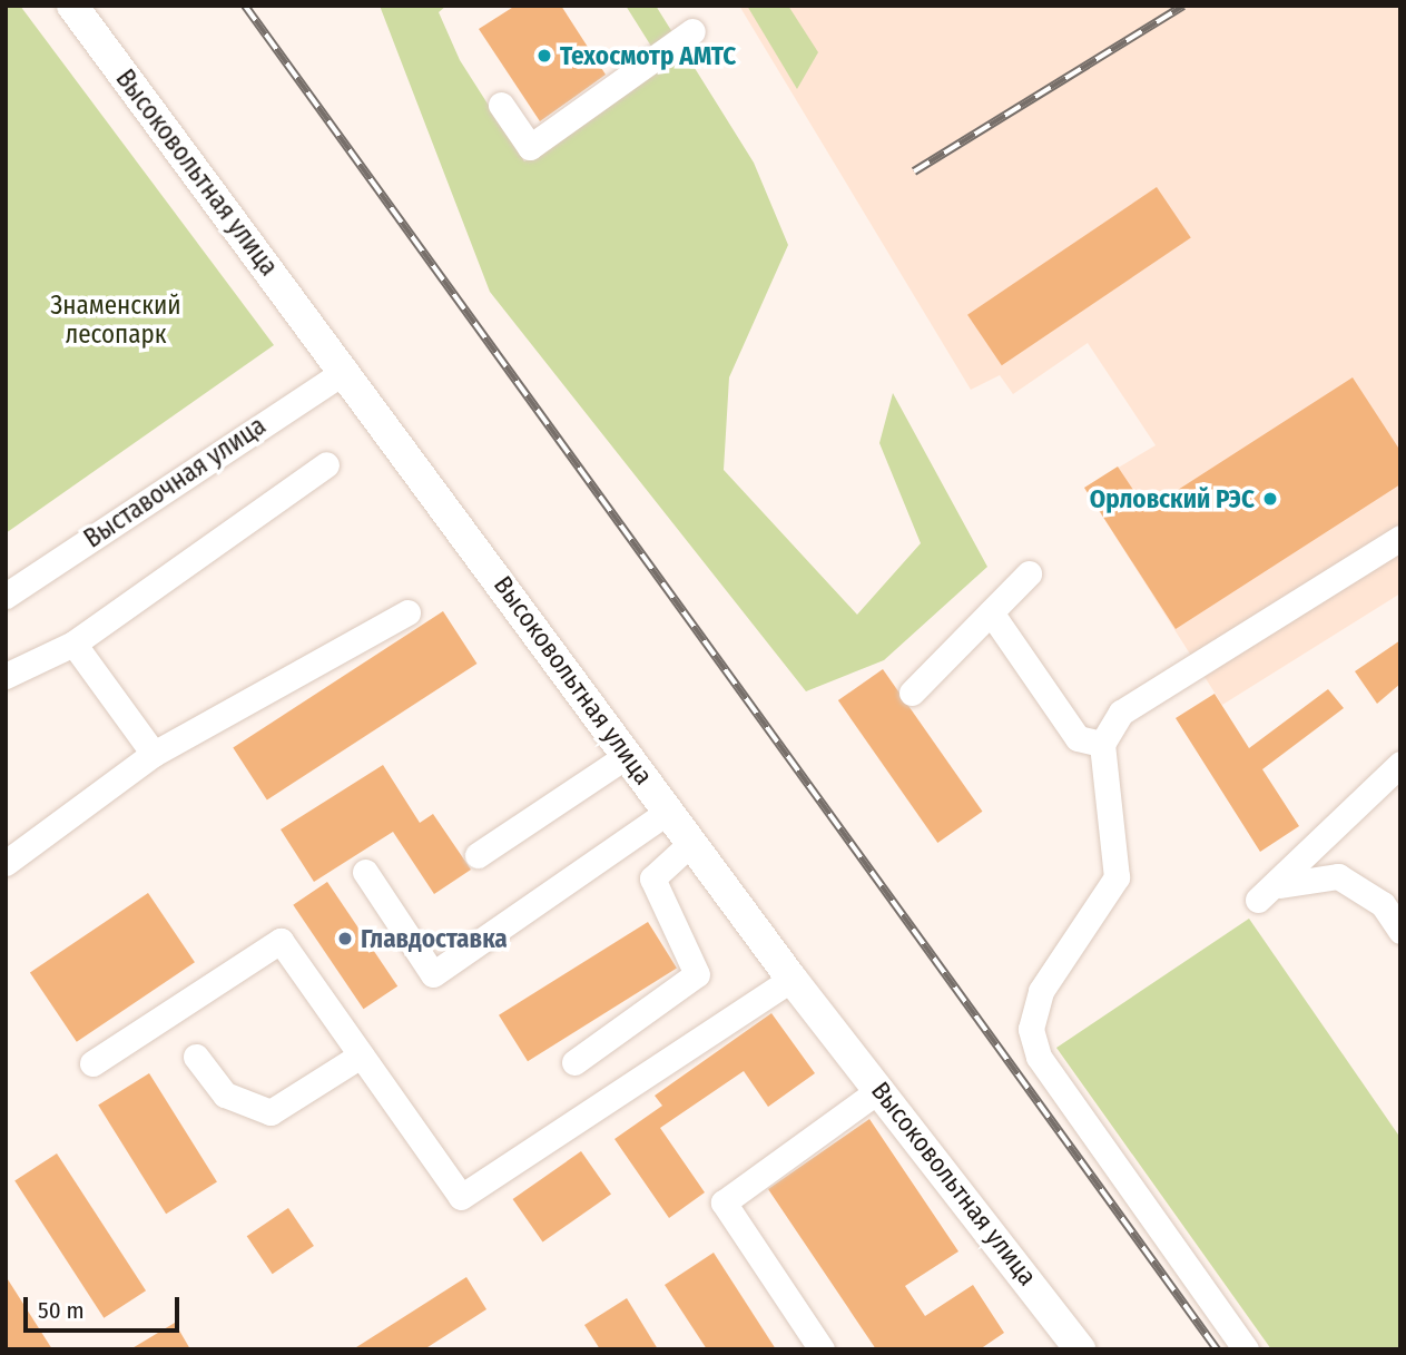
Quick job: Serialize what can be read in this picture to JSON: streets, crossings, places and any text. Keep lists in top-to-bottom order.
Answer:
{
  "streets": {
    "main road": ["Высоковольтная улица"],
    "street": ["Выставочная улица"]
  },
  "crossings": [
    ["Высоковольтная улица", "Выставочная улица"]
  ],
  "parks": ["Знаменский лесопарк"],
  "places": ["Техосмотр АМТС", "Орловский РЭС", "Главдоставка"],
  "scale_bar": "50 m"
}
